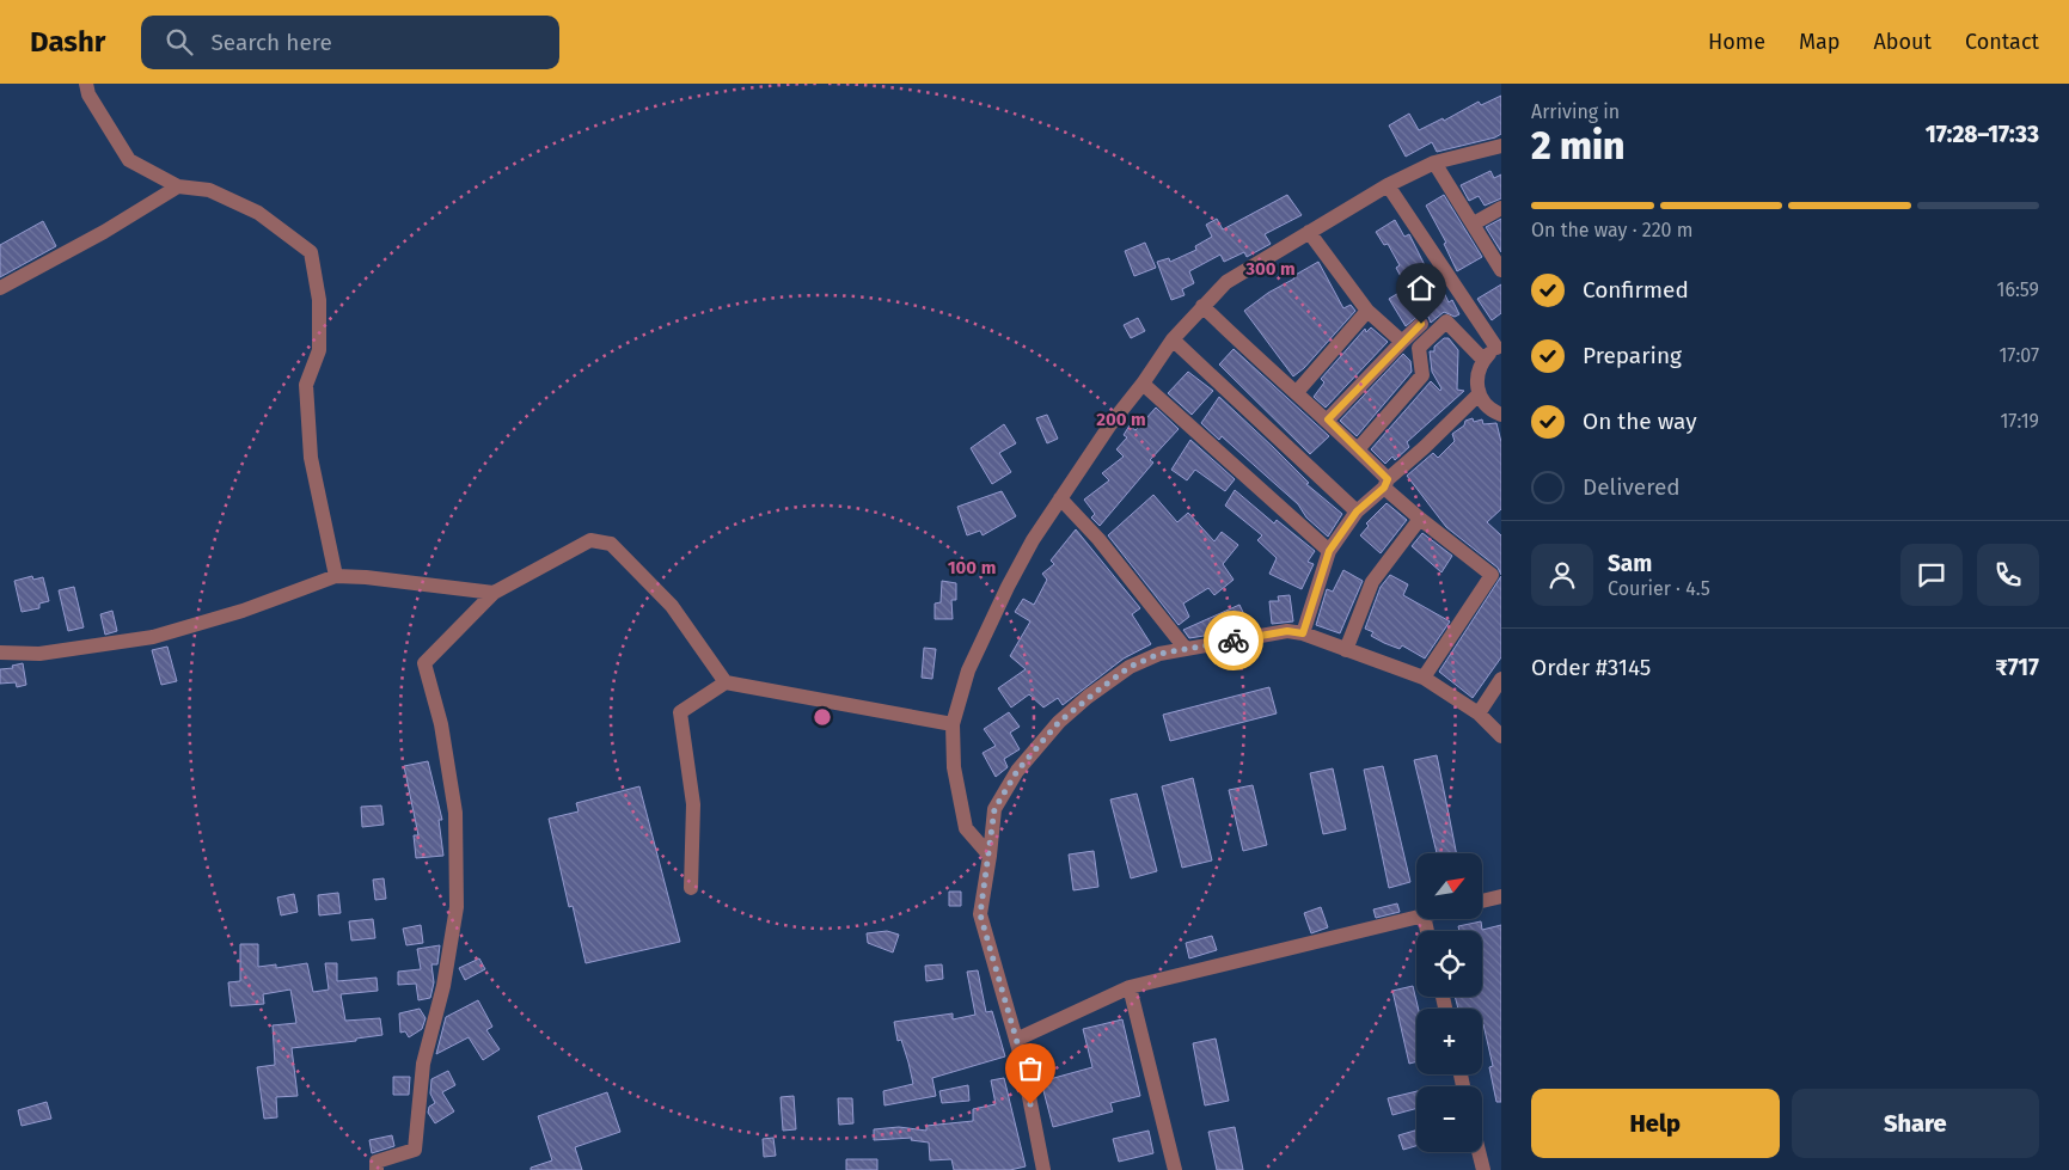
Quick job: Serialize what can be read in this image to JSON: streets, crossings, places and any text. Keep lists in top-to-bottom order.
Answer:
{
  "north": "top right",
  "page": {
    "header": "Dashr",
    "search": "Search here",
    "nav": [
      "Home",
      "Map",
      "About",
      "Contact"
    ],
    "heading": ["2 min", "Arriving in", "17:28–17:33"],
    "panel": [
      "Sam",
      "Courier · 4.5",
      "Order #3145",
      "₹717"
    ],
    "bar": "On the way · 220 m",
    "list": [
      ["Confirmed", "16:59"],
      ["Preparing", "17:07"],
      ["On the way", "17:19"],
      "Delivered"
    ],
    "map_buttons": ["+", "−"],
    "buttons": ["Help", "Share"]
  },
  "rings": ["300 m", "200 m", "100 m"]
}
